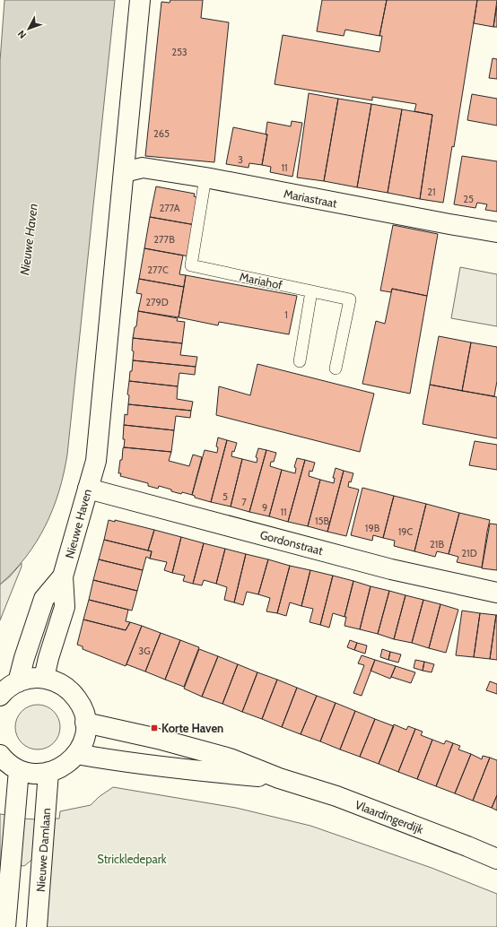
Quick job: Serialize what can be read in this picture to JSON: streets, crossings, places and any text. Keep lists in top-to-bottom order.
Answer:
{
  "streets": {
    "street": [
      "Mariastraat",
      "Nieuwe Haven",
      "Gordonstraat",
      "Vlaardingerdijk",
      "Nieuwe Damlaan"
    ],
    "lane": ["Mariahof"]
  },
  "crossings": [
    ["Mariastraat", "Mariahof"],
    ["Mariastraat", "Nieuwe Haven"],
    ["Nieuwe Haven", "Gordonstraat"]
  ],
  "water": ["Nieuwe Haven"],
  "parks": ["Strickledepark"],
  "places": {
    "transit": ["Korte Haven"]
  },
  "house_numbers": [
    "253",
    "265",
    "3",
    "11",
    "21",
    "25",
    "277A",
    "277B",
    "277C",
    "279D",
    "1",
    "5",
    "7",
    "9",
    "11",
    "15B",
    "19B",
    "19C",
    "21B",
    "21D",
    "3G"
  ],
  "north": "bottom left"
}
